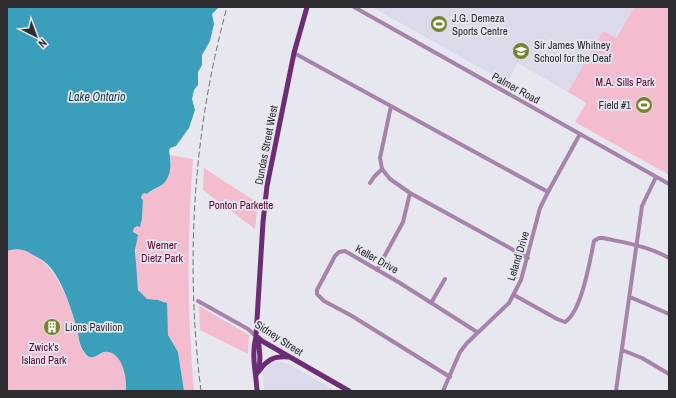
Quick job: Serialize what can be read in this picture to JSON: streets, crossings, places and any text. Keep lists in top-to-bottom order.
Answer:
{
  "streets": {
    "main road": ["Dundas Street West", "Sidney Street"],
    "street": ["Palmer Road", "Leland Drive", "Keller Drive"]
  },
  "crossings": [
    ["Palmer Road", "Leland Drive"],
    ["Dundas Street West", "Sidney Street"],
    ["Leland Drive", "Keller Drive"]
  ],
  "water": ["Lake Ontario"],
  "parks": [
    "M.A. Sills Park",
    "Ponton Parkette",
    "Werner Dietz Park",
    "Zwick's Island Park"
  ],
  "places": {
    "sports": ["J.G. Demeza Sports Centre", "Field #1"],
    "school or university": ["Sir James Whitney School for the Deaf"],
    "building": ["Lions Pavilion"]
  },
  "north": "bottom right"
}
